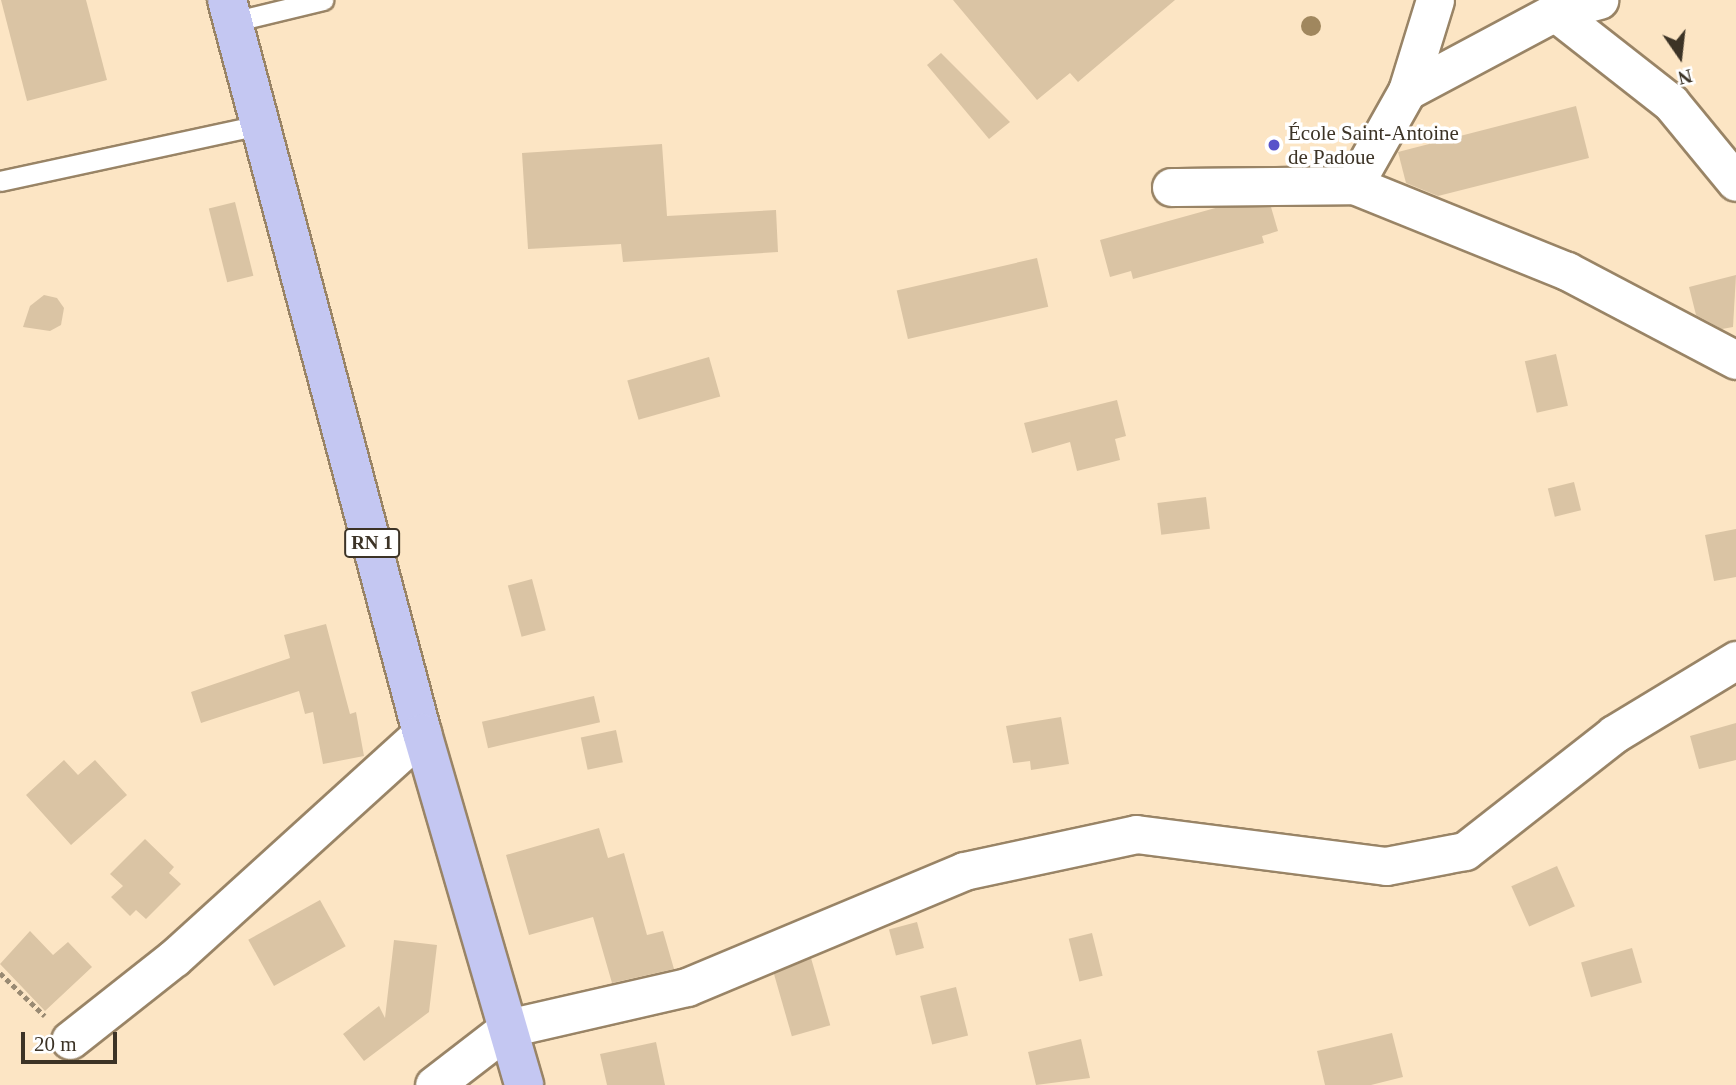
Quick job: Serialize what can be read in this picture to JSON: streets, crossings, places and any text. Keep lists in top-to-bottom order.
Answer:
{
  "streets": {
    "main road": ["RN 1"]
  },
  "places": ["École Saint-Antoine de Padoue"],
  "scale_bar": "20 m",
  "north": "bottom"
}
